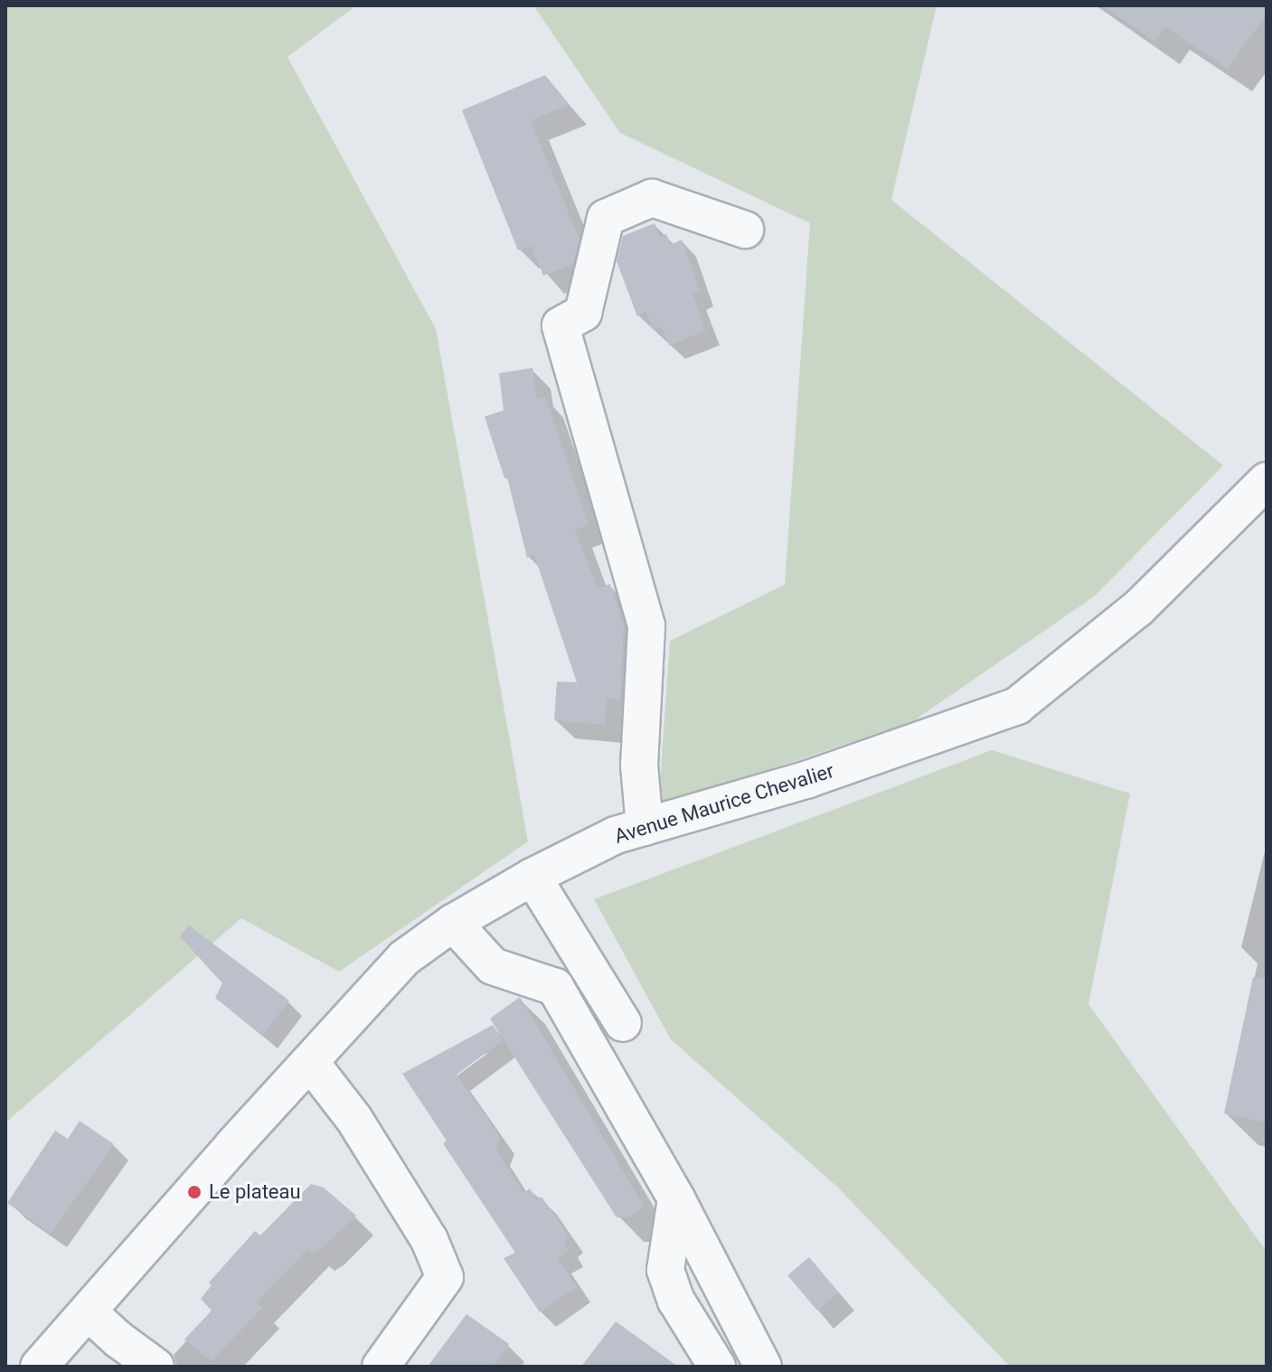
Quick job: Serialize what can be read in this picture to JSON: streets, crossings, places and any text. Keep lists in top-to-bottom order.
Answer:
{
  "streets": {
    "street": ["Avenue Maurice Chevalier"]
  },
  "places": ["Le plateau"]
}
